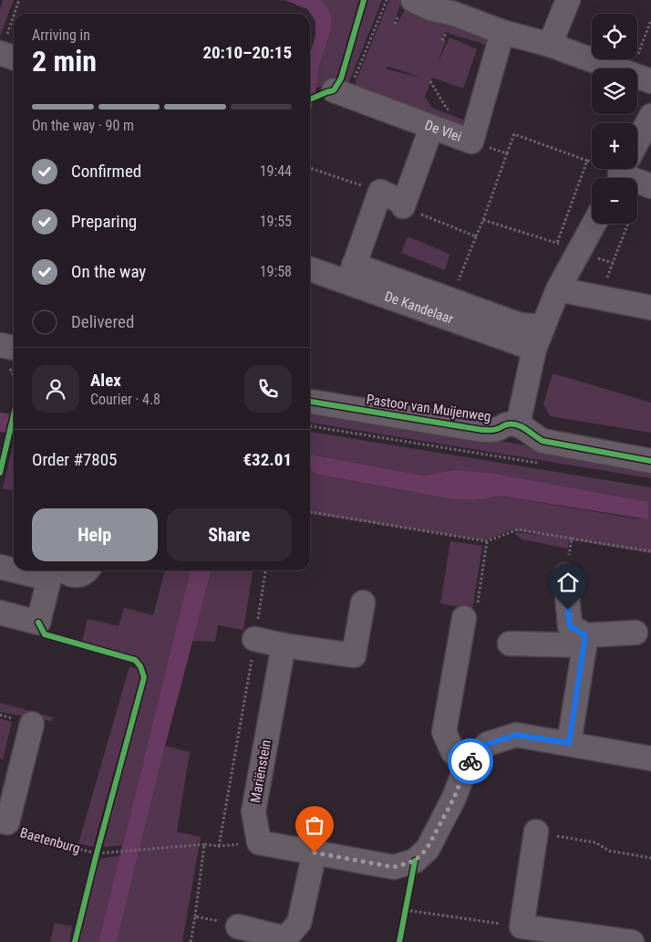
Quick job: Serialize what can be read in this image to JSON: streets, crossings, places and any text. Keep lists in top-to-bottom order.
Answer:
{
  "streets": {
    "street": [
      "De Vlei",
      "De Kandelaar",
      "Pastoor van Muijenweg",
      "Mariënstein",
      "Baetenburg"
    ]
  },
  "crossings": [
    ["Mariënstein", "Baetenburg"]
  ],
  "page": {
    "map_buttons": ["+", "−"],
    "heading": ["2 min", "Arriving in", "20:10–20:15"],
    "panel": [
      "Alex",
      "Courier · 4.8",
      "Order #7805",
      "€32.01"
    ],
    "bar": "On the way · 90 m",
    "list": [
      ["Confirmed", "19:44"],
      ["Preparing", "19:55"],
      ["On the way", "19:58"],
      "Delivered"
    ],
    "buttons": ["Help", "Share"]
  }
}
